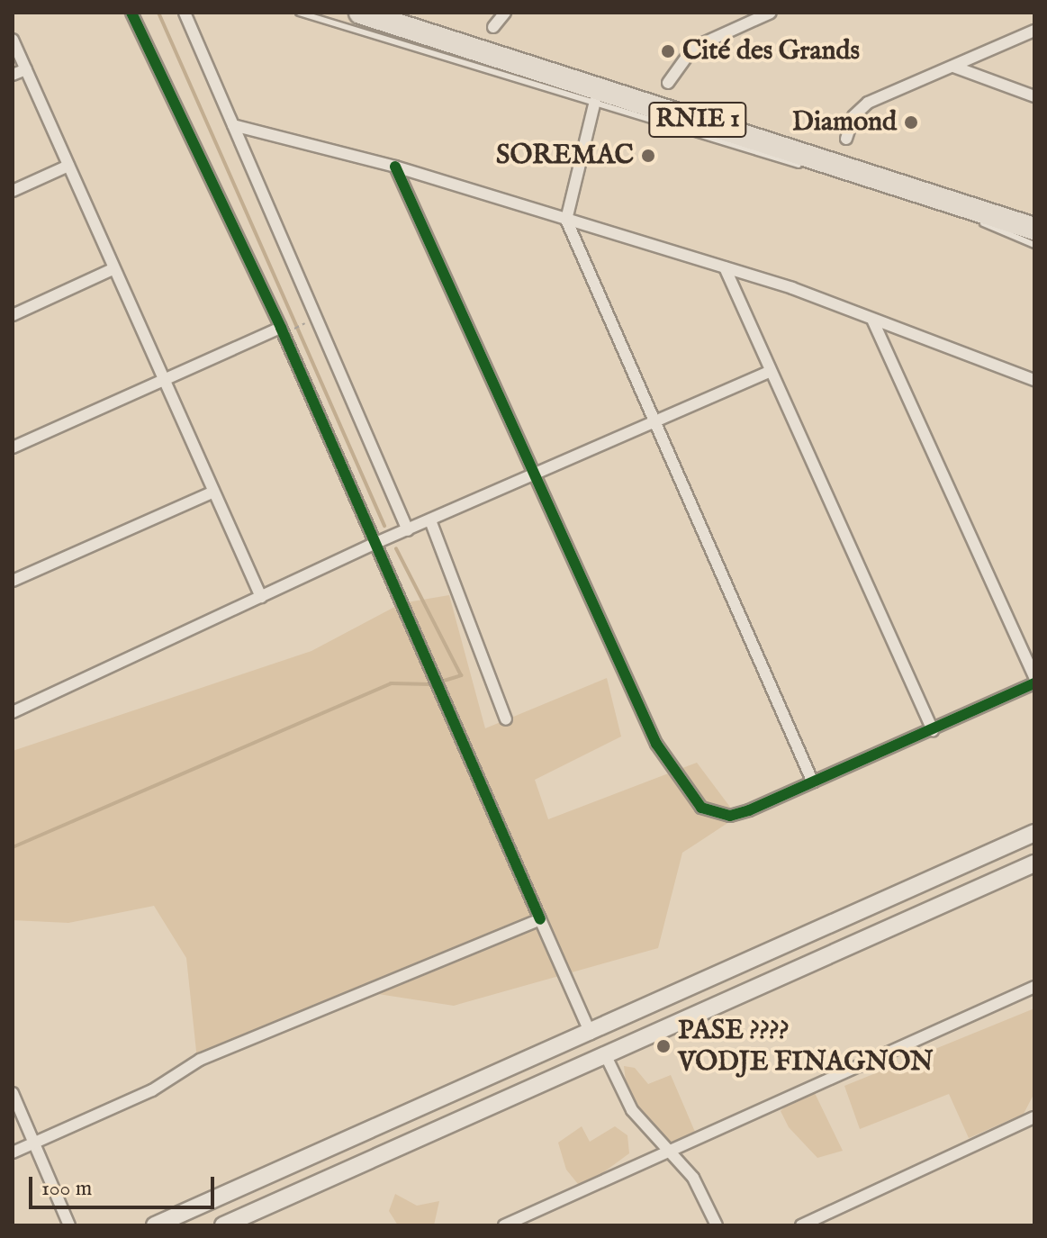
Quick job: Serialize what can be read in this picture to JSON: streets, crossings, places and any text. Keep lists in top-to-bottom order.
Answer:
{
  "streets": {
    "highway": ["RNIE 1"]
  },
  "places": [
    "Cité des Grands",
    "Diamond",
    "SOREMAC",
    "PASE ???? VODJE FINAGNON"
  ],
  "scale_bar": "100 m"
}
